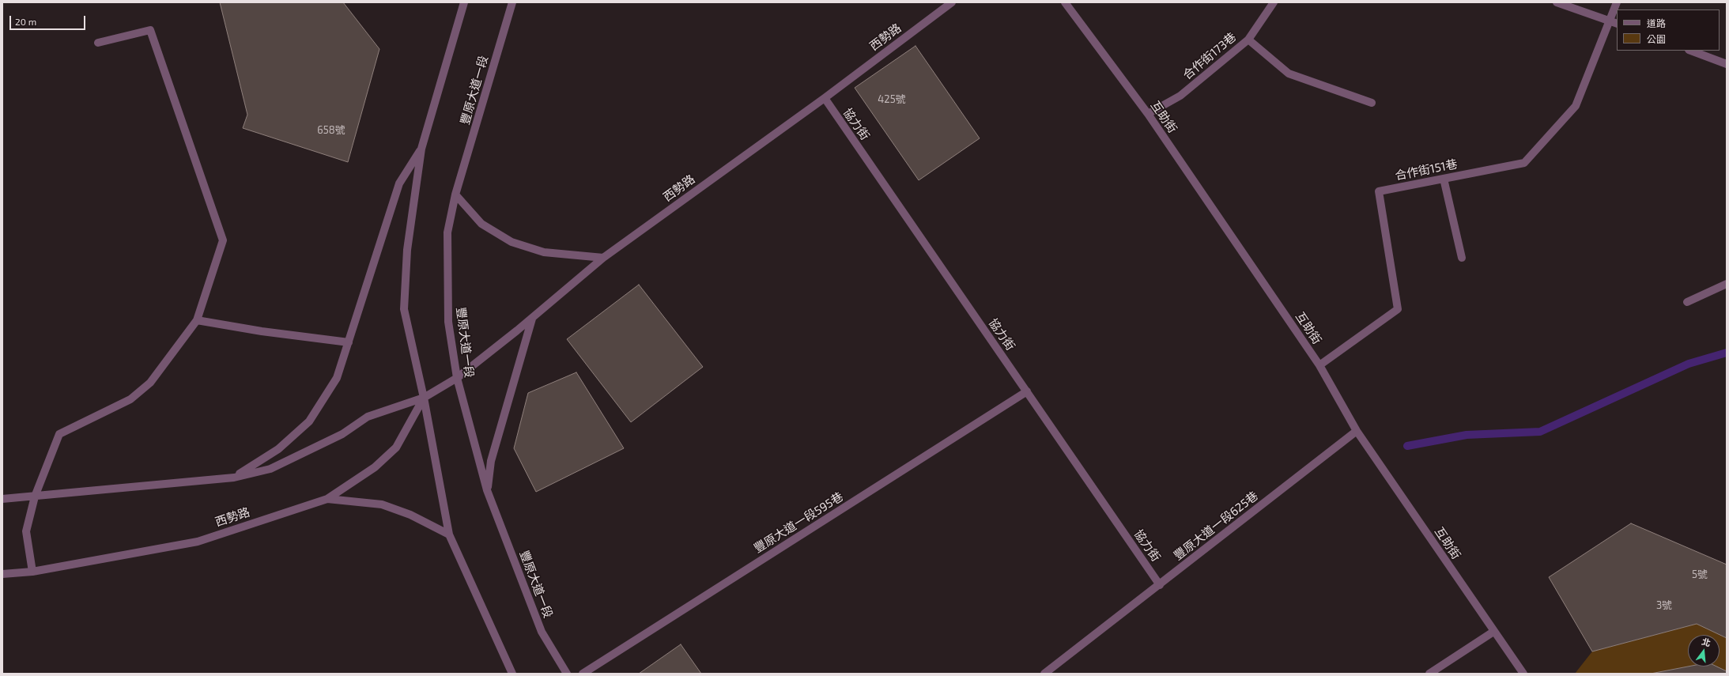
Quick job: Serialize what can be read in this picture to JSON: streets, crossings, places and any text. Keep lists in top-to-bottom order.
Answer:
{
  "streets": {
    "street": [
      "西勢路",
      "合作街173巷",
      "豐原大道一段",
      "互助街",
      "協力街",
      "合作街151巷",
      "豐原大道一段595巷",
      "豐原大道一段625巷"
    ]
  },
  "crossings": [
    ["西勢路", "豐原大道一段"],
    ["西勢路", "協力街"],
    ["合作街173巷", "互助街"],
    ["互助街", "合作街151巷"],
    ["互助街", "豐原大道一段625巷"],
    ["協力街", "豐原大道一段595巷"],
    ["協力街", "豐原大道一段625巷"]
  ],
  "house_numbers": [
    "425號",
    "658號",
    "5號",
    "3號"
  ],
  "legend": ["道路", "公園"],
  "scale_bar": "20 m",
  "north": "top"
}
